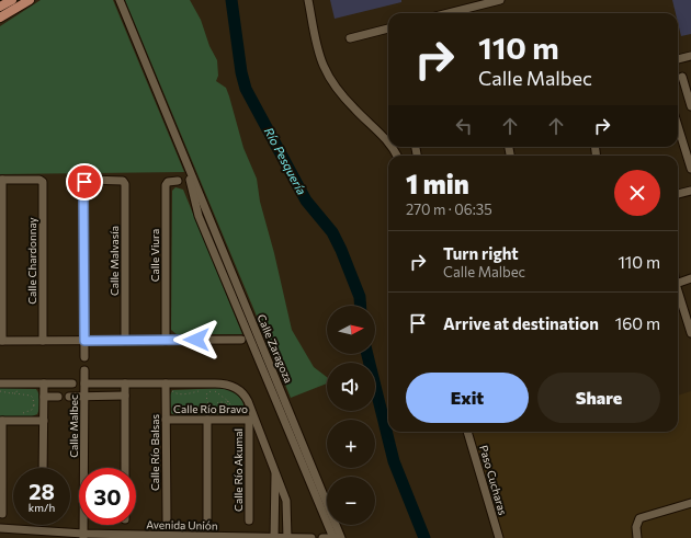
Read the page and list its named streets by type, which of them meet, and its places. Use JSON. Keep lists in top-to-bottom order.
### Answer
{
  "streets": {
    "street": [
      "Calle Viura",
      "Calle Chardonnay",
      "Calle Malvasía",
      "Calle Zaragoza",
      "Calle Río Bravo",
      "Calle Malbec",
      "Calle Río Balsas",
      "Calle Río Akumal",
      "Paso Cucharas",
      "Avenida Unión"
    ]
  },
  "crossings": [
    ["Calle Río Bravo", "Calle Río Balsas"],
    ["Calle Río Bravo", "Calle Río Akumal"],
    ["Calle Malbec", "Avenida Unión"]
  ],
  "water": ["Río Pesquería"],
  "north": "right",
  "page": {
    "turn": ["110 m", "Calle Malbec"],
    "heading": ["1 min", "270 m · 06:35"],
    "list": [
      {
        "name": "Turn right",
        "note": "Calle Malbec",
        "value": "110 m"
      },
      {
        "name": "Arrive at destination",
        "value": "160 m"
      }
    ],
    "map_buttons": ["+", "−"],
    "buttons": ["Exit", "Share"],
    "speed": "28 km/h",
    "limit": "30"
  }
}
